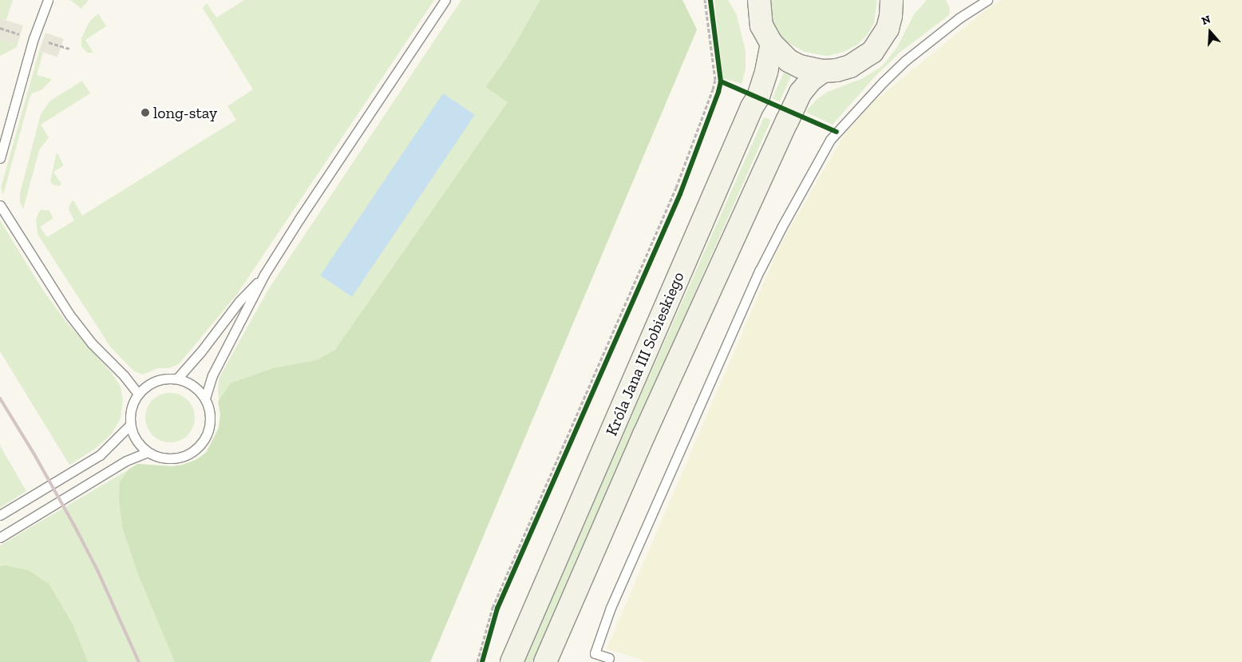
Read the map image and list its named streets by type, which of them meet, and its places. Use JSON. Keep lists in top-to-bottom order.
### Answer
{
  "streets": {
    "main road": ["Króla Jana III Sobieskiego"]
  },
  "places": ["long-stay"],
  "north": "top"
}
